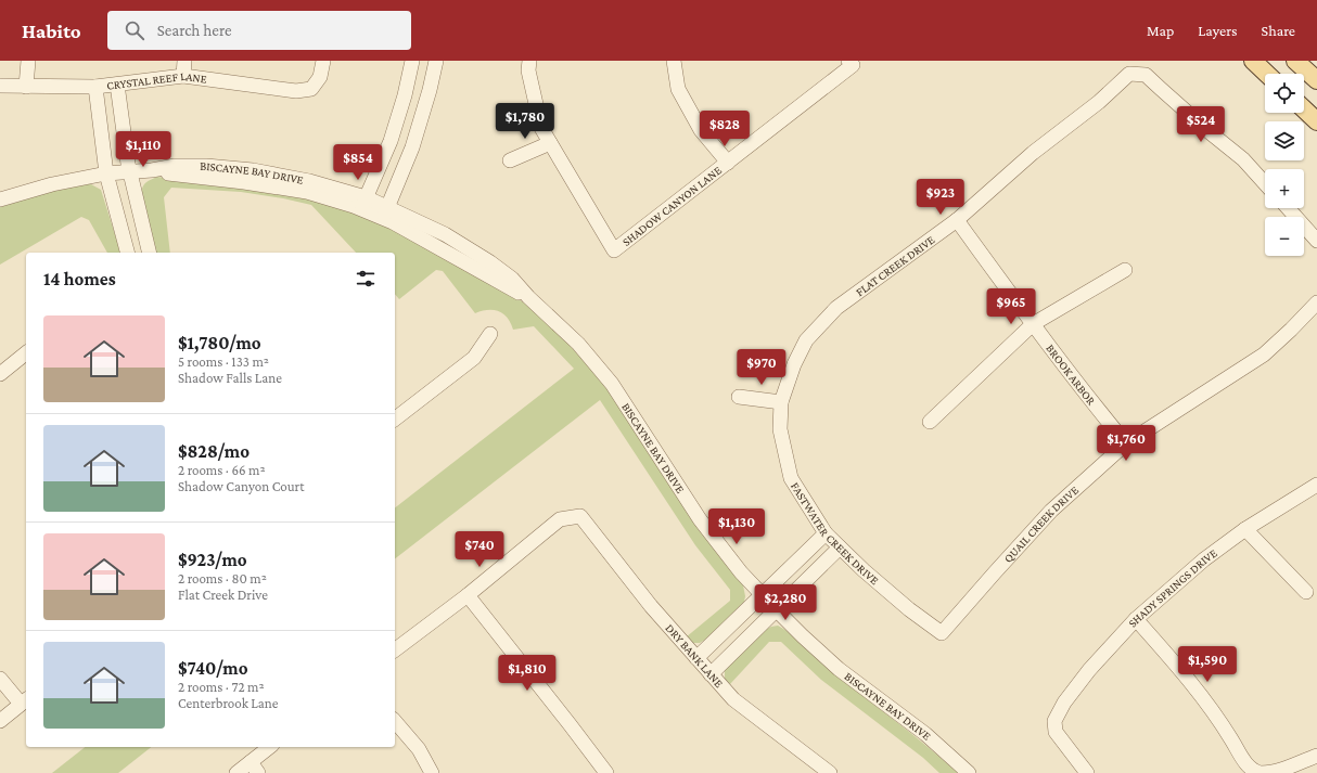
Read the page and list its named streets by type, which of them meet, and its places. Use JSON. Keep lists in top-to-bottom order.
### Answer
{
  "streets": {
    "street": [
      "CRYSTAL REEF LANE",
      "BISCAYNE BAY DRIVE",
      "SHADOW CANYON LANE",
      "FLAT CREEK DRIVE",
      "BROOK ARBOR",
      "QUAIL CREEK DRIVE",
      "FASTWATER CREEK DRIVE",
      "SHADY SPRINGS DRIVE",
      "DRY BANK LANE"
    ]
  },
  "crossings": [
    ["FLAT CREEK DRIVE", "BROOK ARBOR"],
    ["FLAT CREEK DRIVE", "FASTWATER CREEK DRIVE"],
    ["BROOK ARBOR", "QUAIL CREEK DRIVE"],
    ["QUAIL CREEK DRIVE", "FASTWATER CREEK DRIVE"]
  ],
  "page": {
    "header": "Habito",
    "search": "Search here",
    "nav": ["Map", "Layers", "Share"],
    "map_buttons": ["+", "−"],
    "price": [
      "$1,780",
      "$524",
      "$828",
      "$1,110",
      "$854",
      "$923",
      "$965",
      "$970",
      "$1,760",
      "$1,130",
      "$740",
      "$2,280",
      "$1,590",
      "$1,810"
    ],
    "heading": "14 homes",
    "list": [
      {
        "name": "$1,780/mo",
        "note": "5 rooms · 133 m² · Shadow Falls Lane"
      },
      {
        "name": "$828/mo",
        "note": "2 rooms · 66 m² · Shadow Canyon Court"
      },
      {
        "name": "$923/mo",
        "note": "2 rooms · 80 m² · Flat Creek Drive"
      },
      {
        "name": "$740/mo",
        "note": "2 rooms · 72 m² · Centerbrook Lane"
      }
    ]
  }
}
